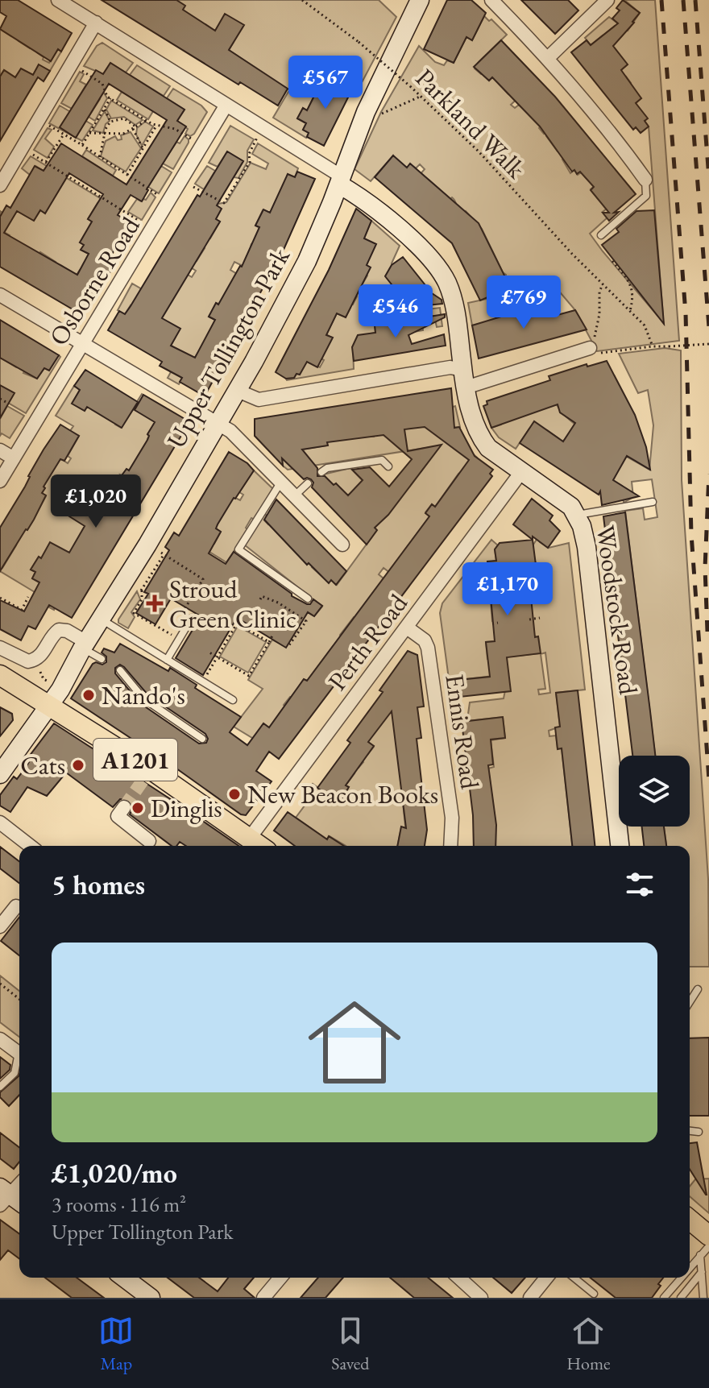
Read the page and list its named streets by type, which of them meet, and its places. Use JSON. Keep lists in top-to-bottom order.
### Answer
{
  "streets": {
    "main road": ["Upper Tollington Park", "Woodstock Road", "A1201"],
    "street": ["Osborne Road", "Perth Road", "Ennis Road"],
    "path": ["Parkland Walk"]
  },
  "crossings": [
    ["Upper Tollington Park", "Woodstock Road"],
    ["Upper Tollington Park", "A1201"],
    ["Woodstock Road", "Perth Road"],
    ["Perth Road", "Ennis Road"],
    ["Perth Road", "A1201"]
  ],
  "places": {
    "health": ["Stroud Green Clinic"],
    "other": [
      "Nando's",
      "Cats",
      "New Beacon Books",
      "Dinglis"
    ]
  },
  "page": {
    "price": [
      "£567",
      "£769",
      "£546",
      "£1,020",
      "£1,170"
    ],
    "heading": "5 homes",
    "list": [
      {
        "name": "£1,020/mo",
        "note": "3 rooms · 116 m² · Upper Tollington Park"
      }
    ],
    "tabs": ["Map", "Saved", "Home"]
  }
}
